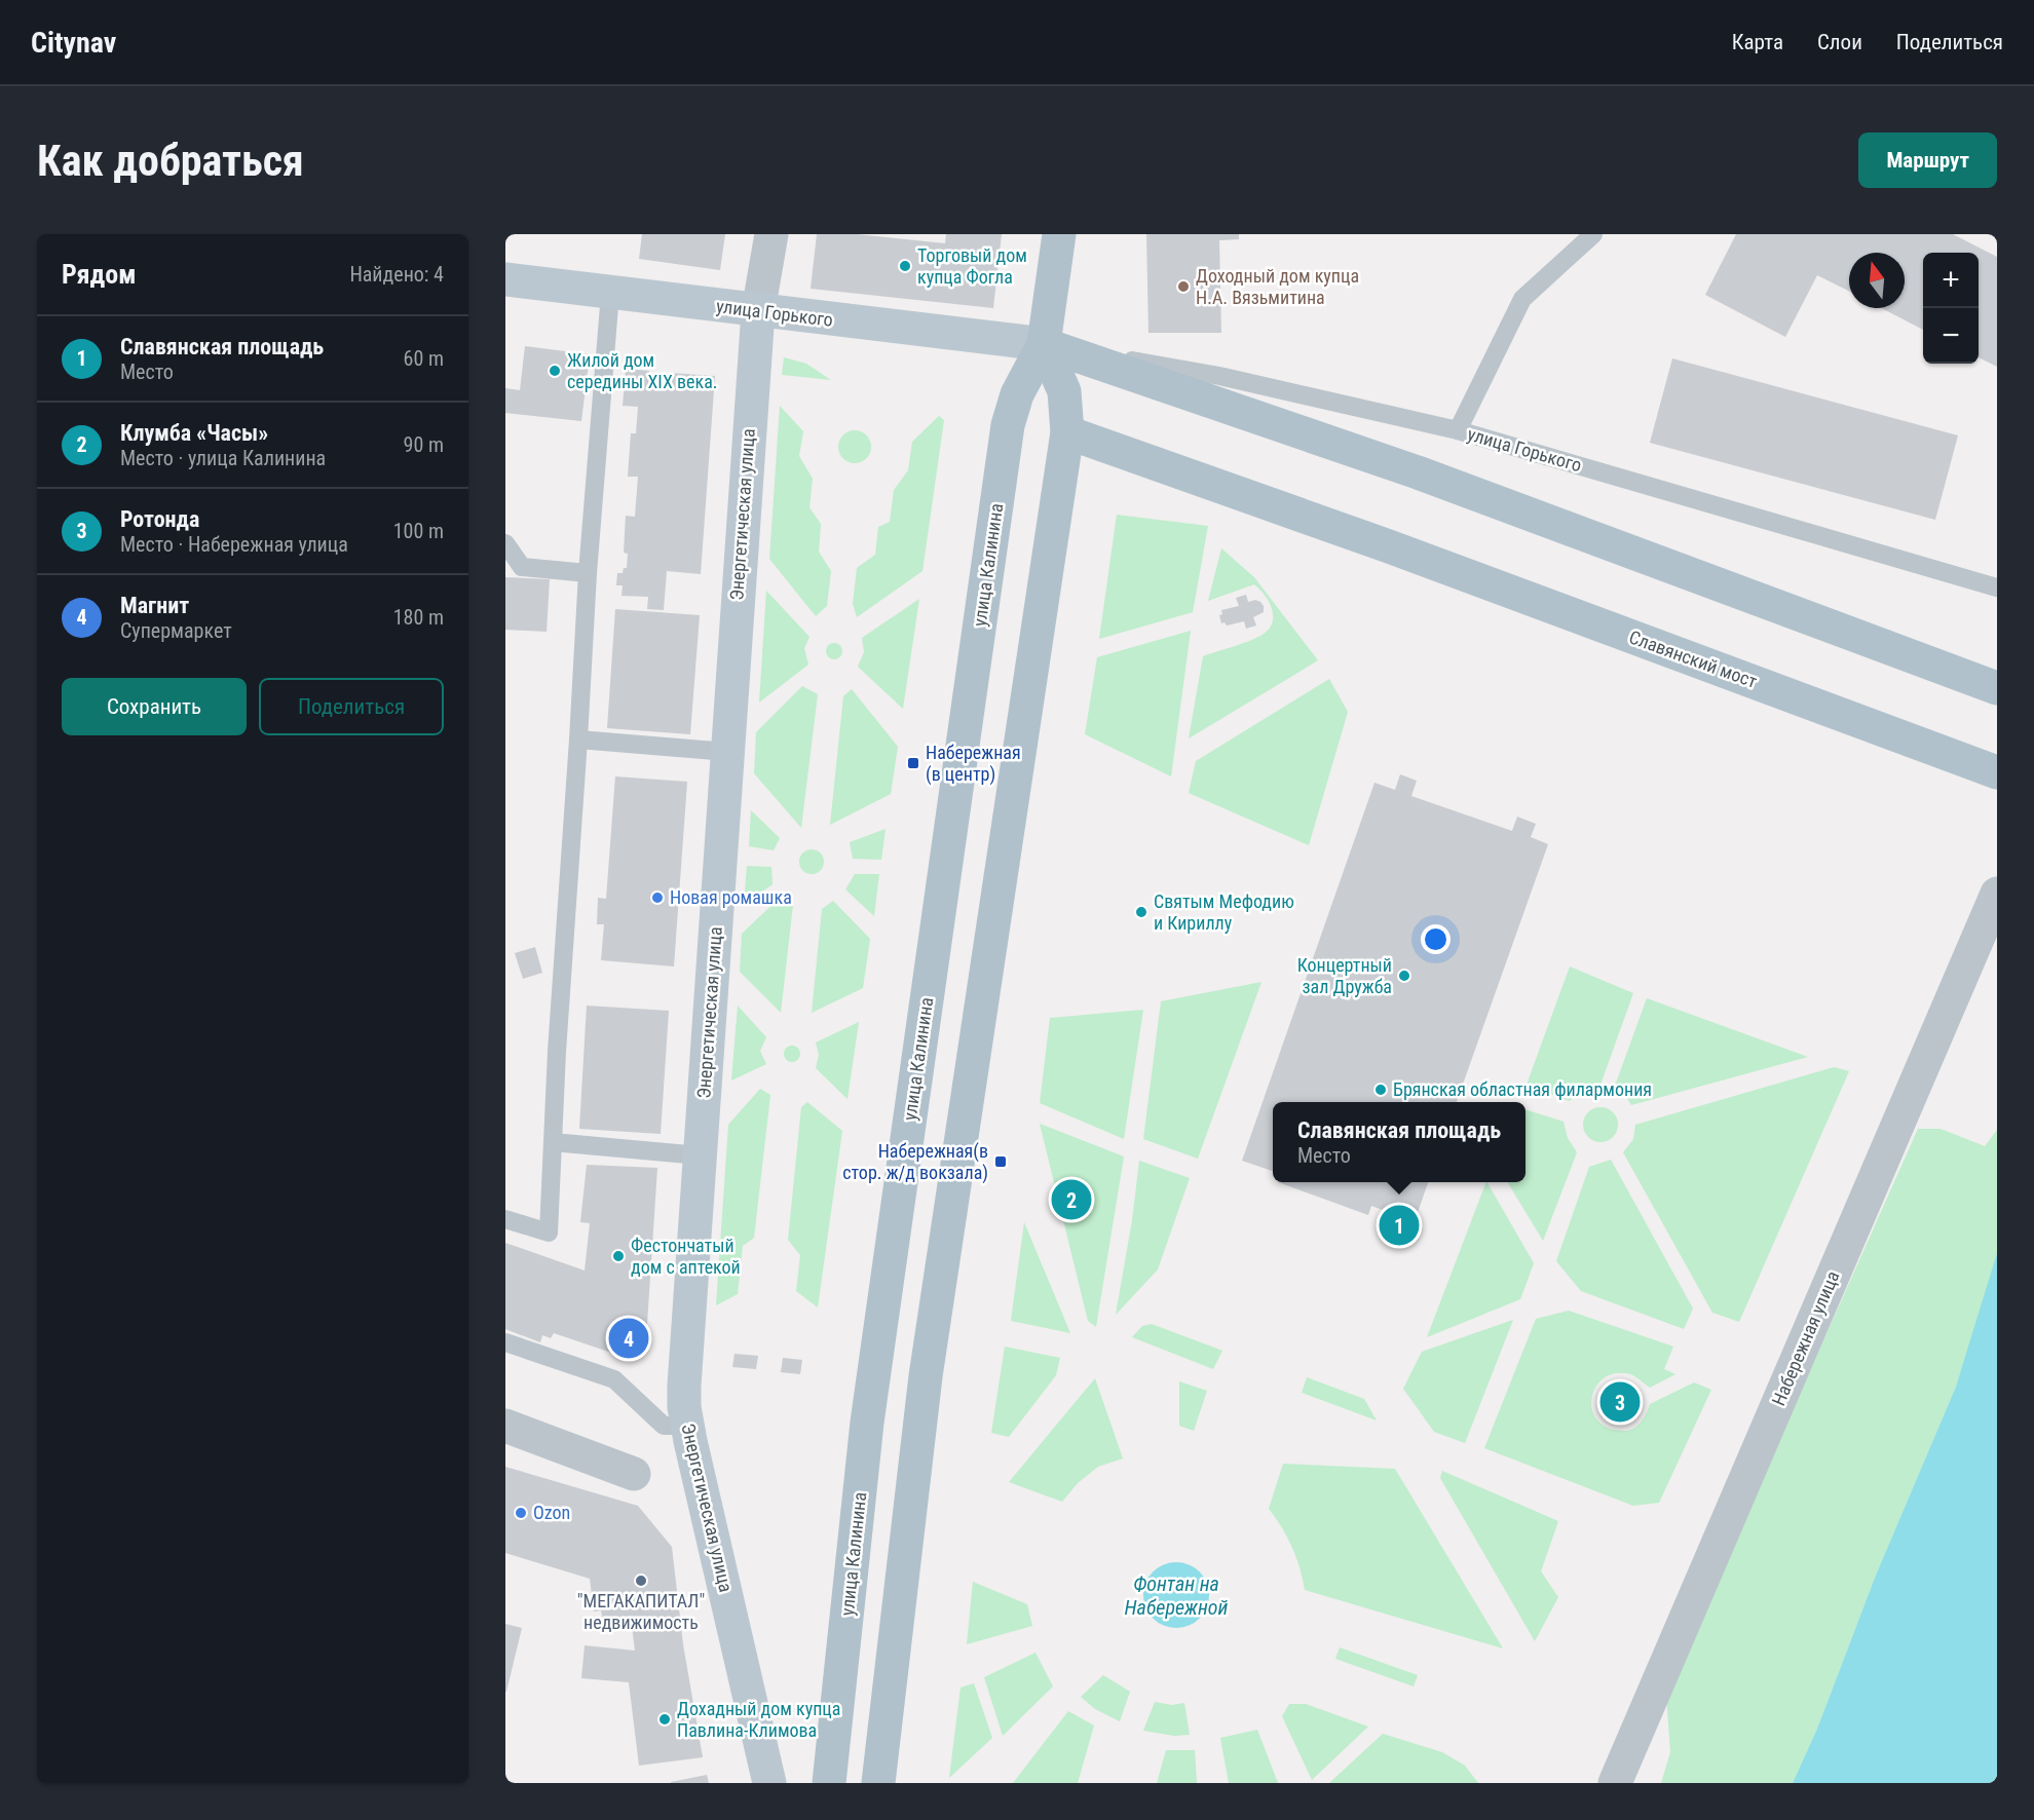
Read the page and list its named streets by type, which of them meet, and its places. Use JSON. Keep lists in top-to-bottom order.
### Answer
{
  "streets": {
    "main road": ["улица Горького", "улица Калинина", "Славянский мост"],
    "street": ["Энергетическая улица", "Набережная улица"]
  },
  "crossings": [
    ["улица Горького", "Энергетическая улица"],
    ["улица Горького", "улица Калинина"]
  ],
  "water": ["Фонтан на Набережной"],
  "places": {
    "other": [
      "Торговый дом купца Фогла",
      "Доходный дом купца Н.А. Вязьмитина",
      "Жилой дом середины XIX века.",
      "Новая ромашка",
      "Святым Мефодию и Кириллу",
      "Концертный зал Дружба",
      "Брянская областная филармония",
      "Фестончатый дом с аптекой",
      "Ozon",
      "\"МЕГАКАПИТАЛ\" недвижимость",
      "Дохадный дом купца Павлина-Климова"
    ],
    "transit": ["Набережная (в центр)", "Набережная(в стор. ж/д вокзала)"]
  },
  "north": "top",
  "page": {
    "header": "Citynav",
    "nav": ["Карта", "Слои", "Поделиться"],
    "buttons": [
      "Маршрут",
      ["Сохранить", "Поделиться"]
    ],
    "title": "Как добраться",
    "heading": ["Рядом", "Найдено: 4"],
    "map_buttons": ["+", "−"],
    "list": [
      {
        "mark": "1",
        "name": "Славянская площадь",
        "note": "Место",
        "value": "60 m"
      },
      {
        "mark": "2",
        "name": "Клумба «Часы»",
        "note": "Место · улица Калинина",
        "value": "90 m"
      },
      {
        "mark": "3",
        "name": "Ротонда",
        "note": "Место · Набережная улица",
        "value": "100 m"
      },
      {
        "mark": "4",
        "name": "Магнит",
        "note": "Супермаркет",
        "value": "180 m"
      }
    ],
    "popup": ["Славянская площадь", "Место"],
    "pins": [
      "2",
      "1",
      "4",
      "3"
    ]
  }
}
